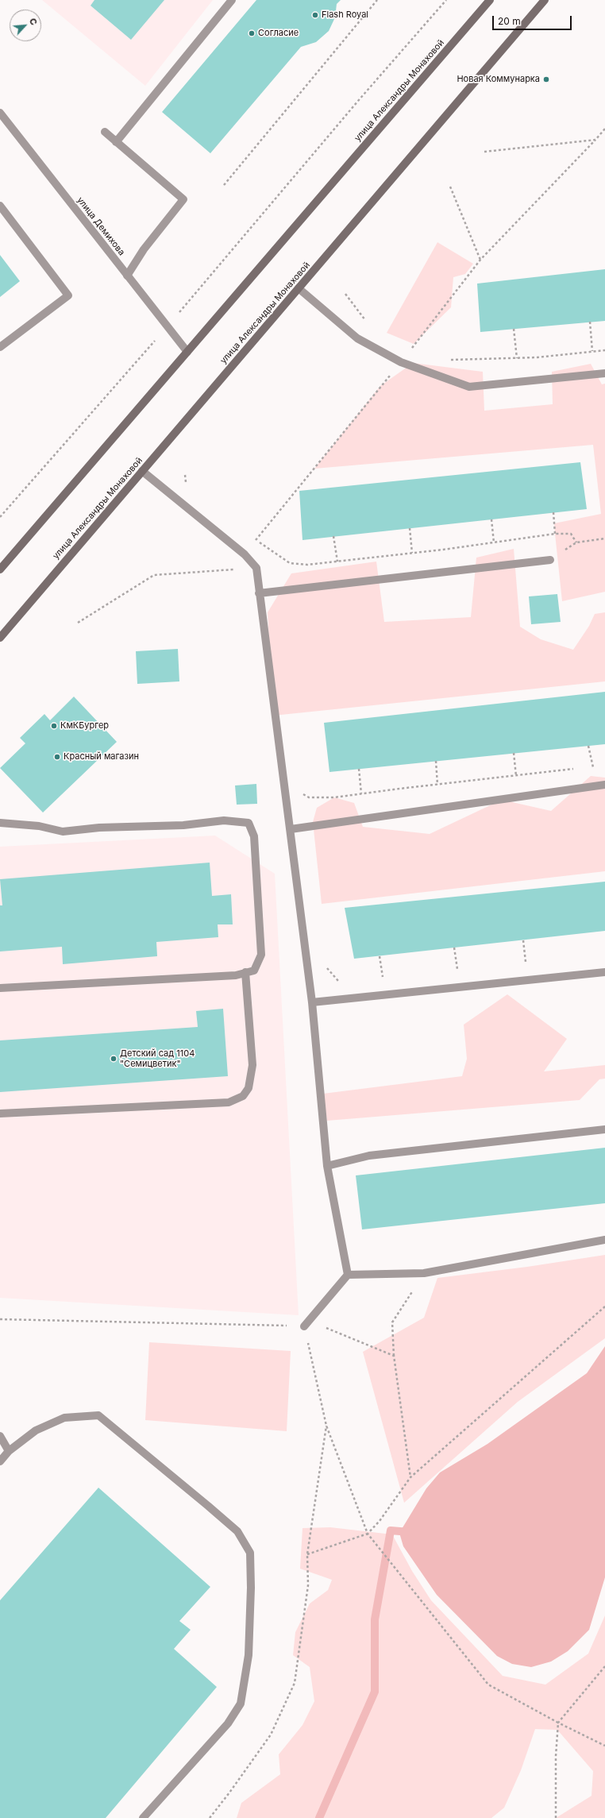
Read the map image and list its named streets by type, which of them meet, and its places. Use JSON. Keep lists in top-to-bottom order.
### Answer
{
  "streets": {
    "main road": ["улица Александры Монаховой"],
    "street": ["улица Демихова"]
  },
  "crossings": [
    ["улица Александры Монаховой", "улица Демихова"]
  ],
  "places": [
    "Flash Royal",
    "Согласие",
    "Новая Коммунарка",
    "КмКБургер",
    "Красный магазин",
    "Детский сад 1104 \"Семицветик\""
  ],
  "scale_bar": "20 m",
  "north": "top right"
}
